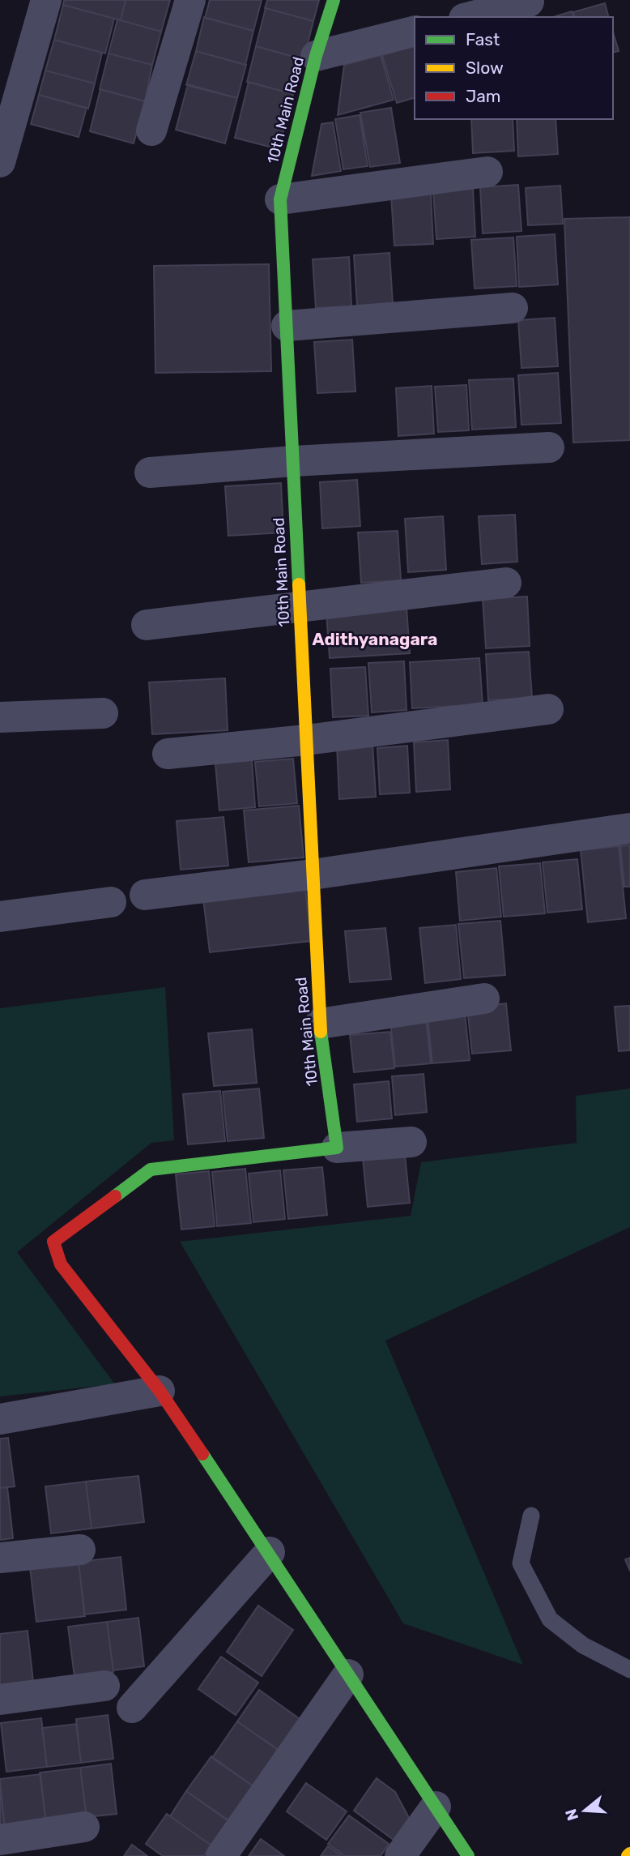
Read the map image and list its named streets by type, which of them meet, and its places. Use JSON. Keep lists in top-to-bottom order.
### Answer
{
  "streets": {
    "street": ["10th Main Road"]
  },
  "districts": ["Adithyanagara"],
  "legend": ["Fast", "Slow", "Jam"],
  "north": "left"
}
